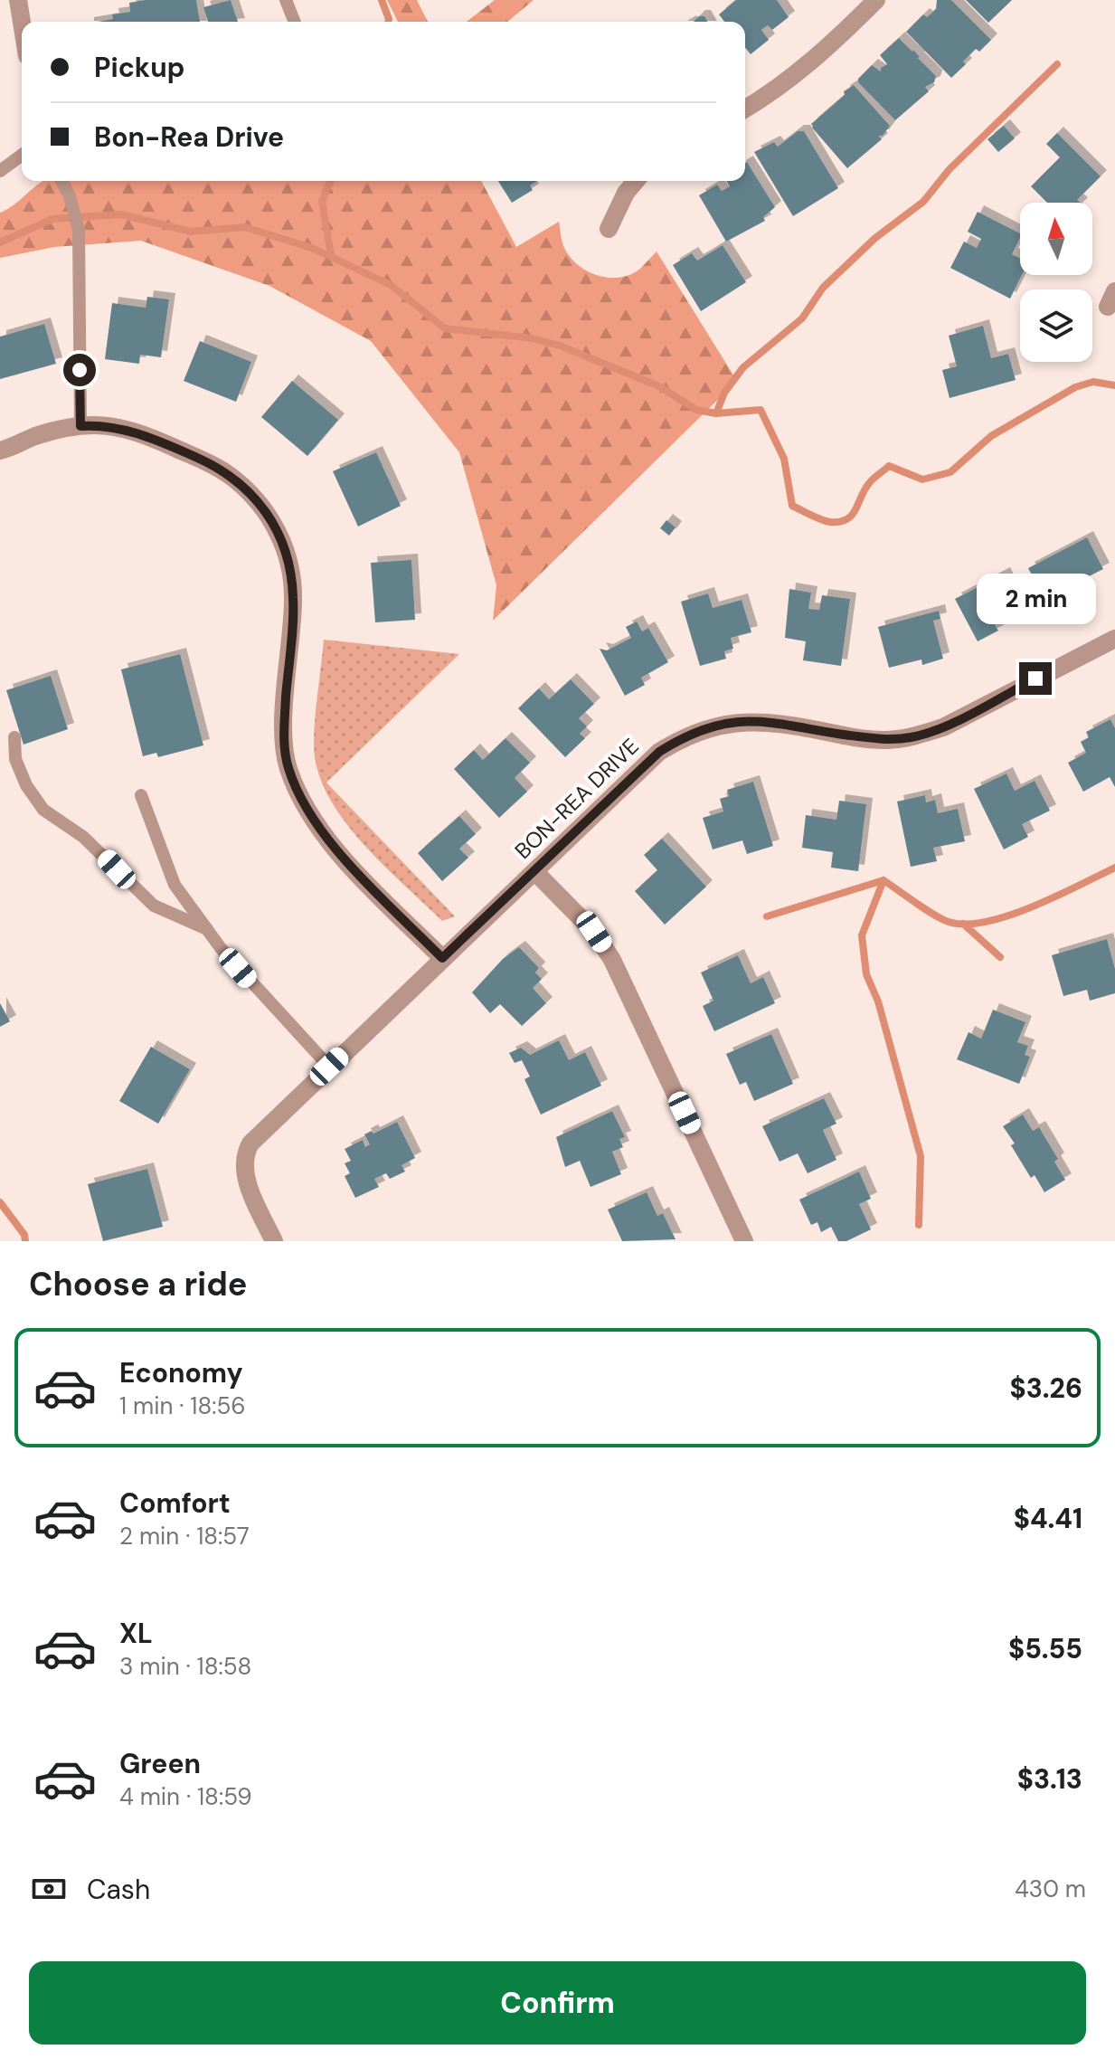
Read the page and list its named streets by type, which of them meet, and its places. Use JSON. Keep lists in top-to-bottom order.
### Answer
{
  "streets": {
    "street": ["BON-REA DRIVE"]
  },
  "north": "top",
  "page": {
    "banner": ["Pickup", "Bon-Rea Drive"],
    "bubble": "2 min",
    "heading": "Choose a ride",
    "list": [
      {
        "name": "Economy",
        "note": "1 min · 18:56",
        "value": "$3.26"
      },
      {
        "name": "Comfort",
        "note": "2 min · 18:57",
        "value": "$4.41"
      },
      {
        "name": "XL",
        "note": "3 min · 18:58",
        "value": "$5.55"
      },
      {
        "name": "Green",
        "note": "4 min · 18:59",
        "value": "$3.13"
      }
    ],
    "pay": ["Cash", "430 m"],
    "buttons": "Confirm"
  }
}
